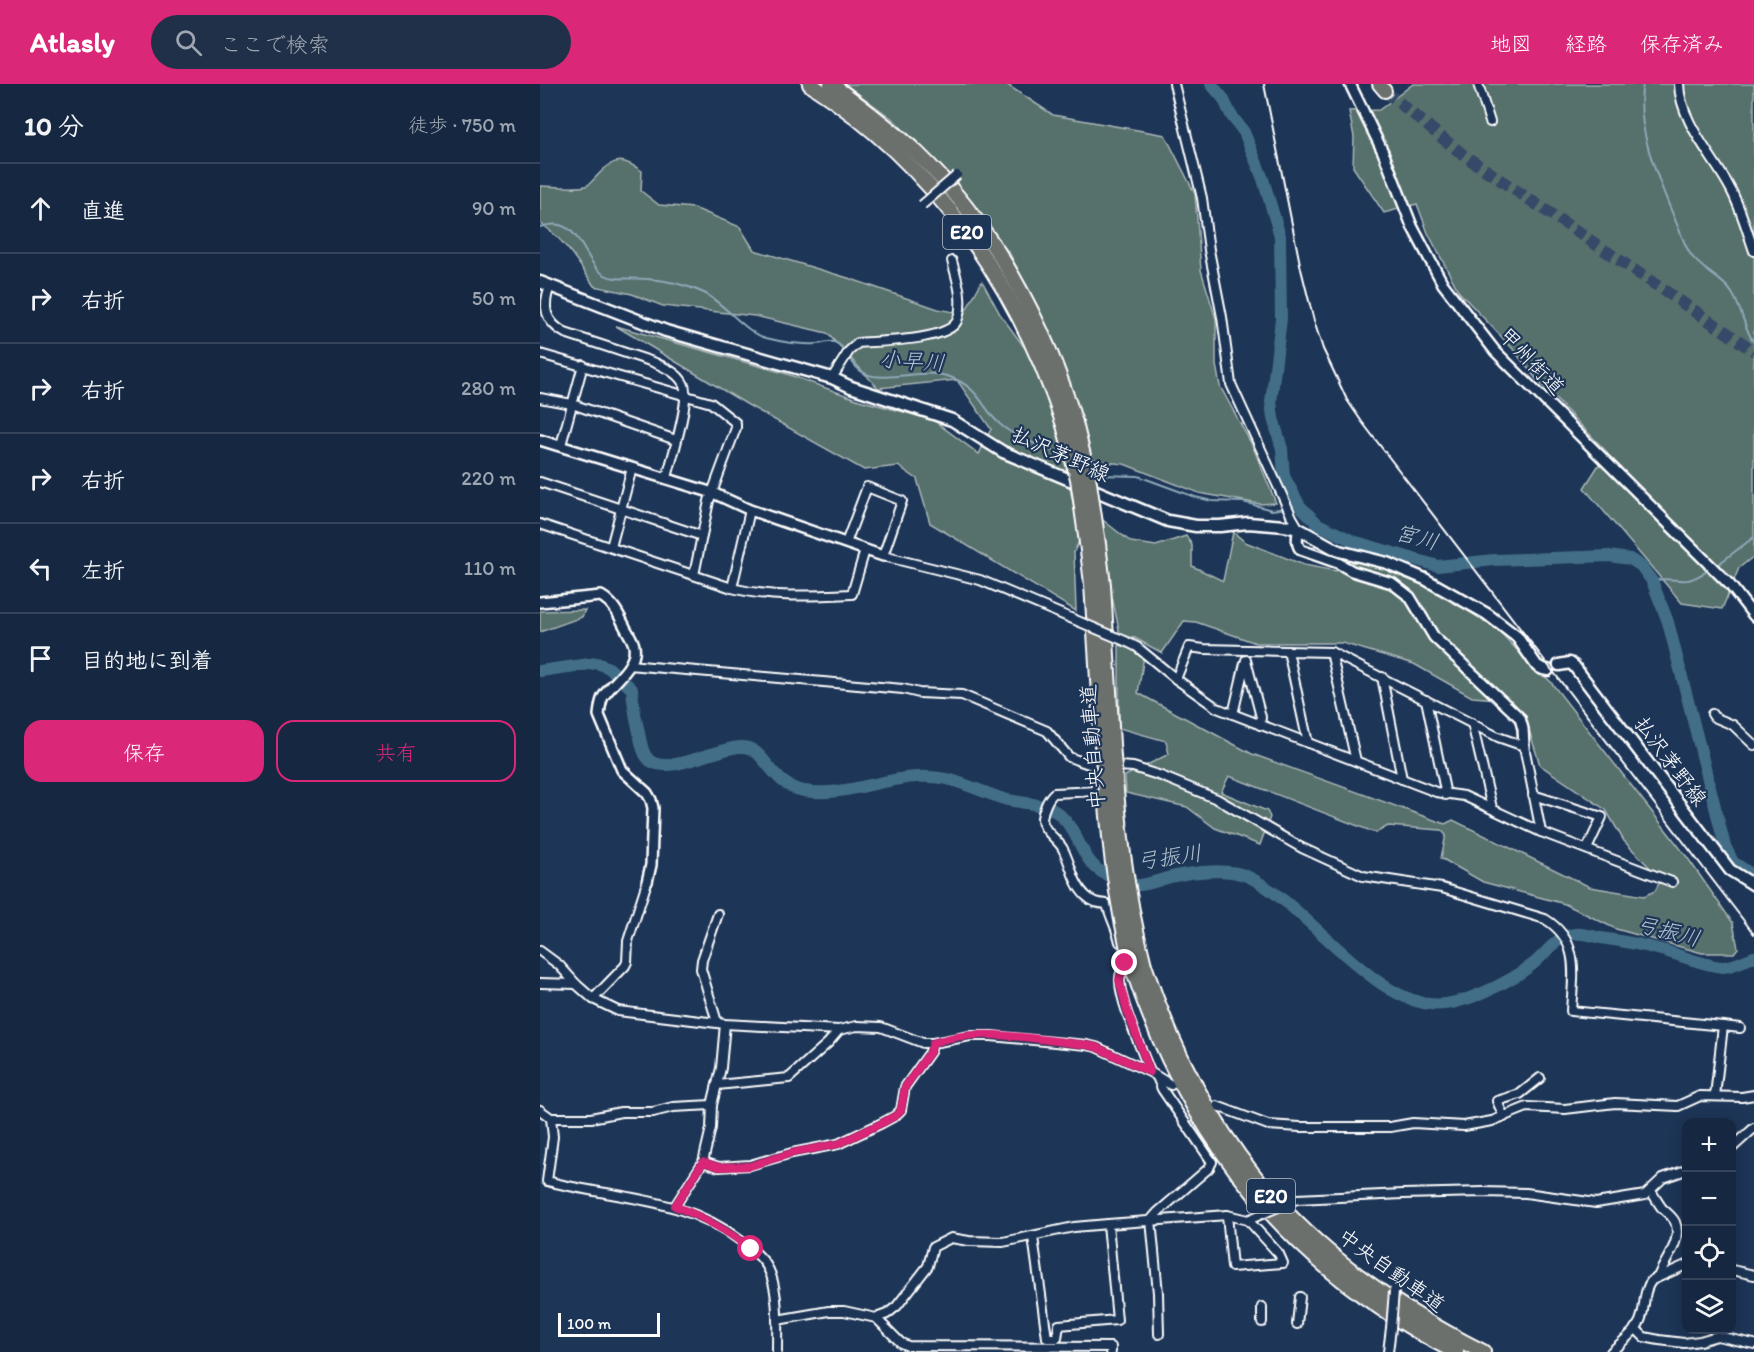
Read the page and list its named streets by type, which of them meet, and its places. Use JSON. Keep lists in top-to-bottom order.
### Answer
{
  "streets": {
    "highway": ["E20", "中央自動車道"],
    "main road": ["払沢茅野線"],
    "street": ["甲州街道"]
  },
  "water": ["小早川", "宮川", "弓振川"],
  "scale_bar": "100 m",
  "page": {
    "header": "Atlasly",
    "search": "ここで検索",
    "nav": ["地図", "経路", "保存済み"],
    "heading": ["10 分", "徒歩 · 750 m"],
    "list": [
      ["直進", "90 m"],
      ["右折", "50 m"],
      ["右折", "280 m"],
      ["右折", "220 m"],
      ["左折", "110 m"],
      "目的地に到着"
    ],
    "buttons": ["保存", "共有"],
    "map_buttons": ["+", "−"],
    "scale": "100 m"
  }
}
